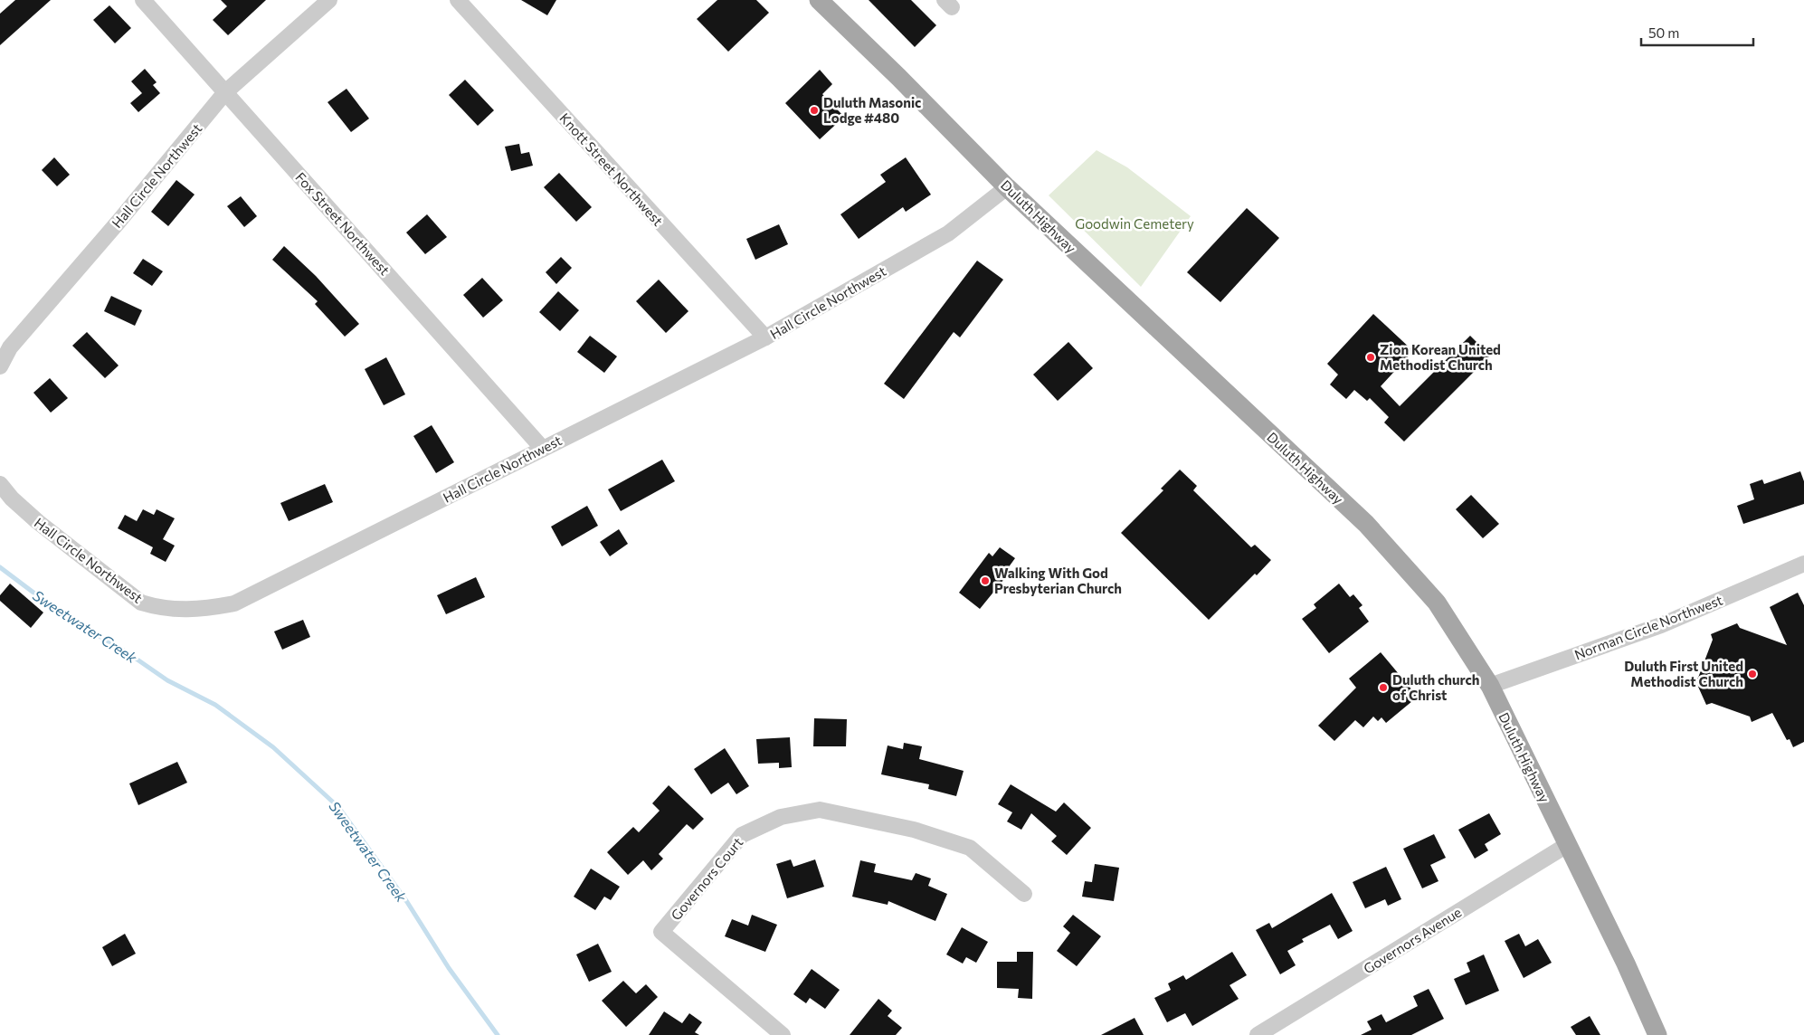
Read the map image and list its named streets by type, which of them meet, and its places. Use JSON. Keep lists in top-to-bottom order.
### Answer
{
  "streets": {
    "main road": ["Duluth Highway"],
    "street": [
      "Knott Street Northwest",
      "Hall Circle Northwest",
      "Fox Street Northwest",
      "Norman Circle Northwest",
      "Governors Court",
      "Governors Avenue"
    ]
  },
  "crossings": [
    ["Knott Street Northwest", "Hall Circle Northwest"],
    ["Hall Circle Northwest", "Duluth Highway"],
    ["Hall Circle Northwest", "Fox Street Northwest"],
    ["Duluth Highway", "Norman Circle Northwest"],
    ["Duluth Highway", "Governors Avenue"]
  ],
  "water": ["Sweetwater Creek"],
  "parks": ["Goodwin Cemetery"],
  "places": [
    "Duluth Masonic Lodge #480",
    "Zion Korean United Methodist Church",
    "Walking With God Presbyterian Church",
    "Duluth First United Methodist Church",
    "Duluth church of Christ"
  ],
  "scale_bar": "50 m"
}
